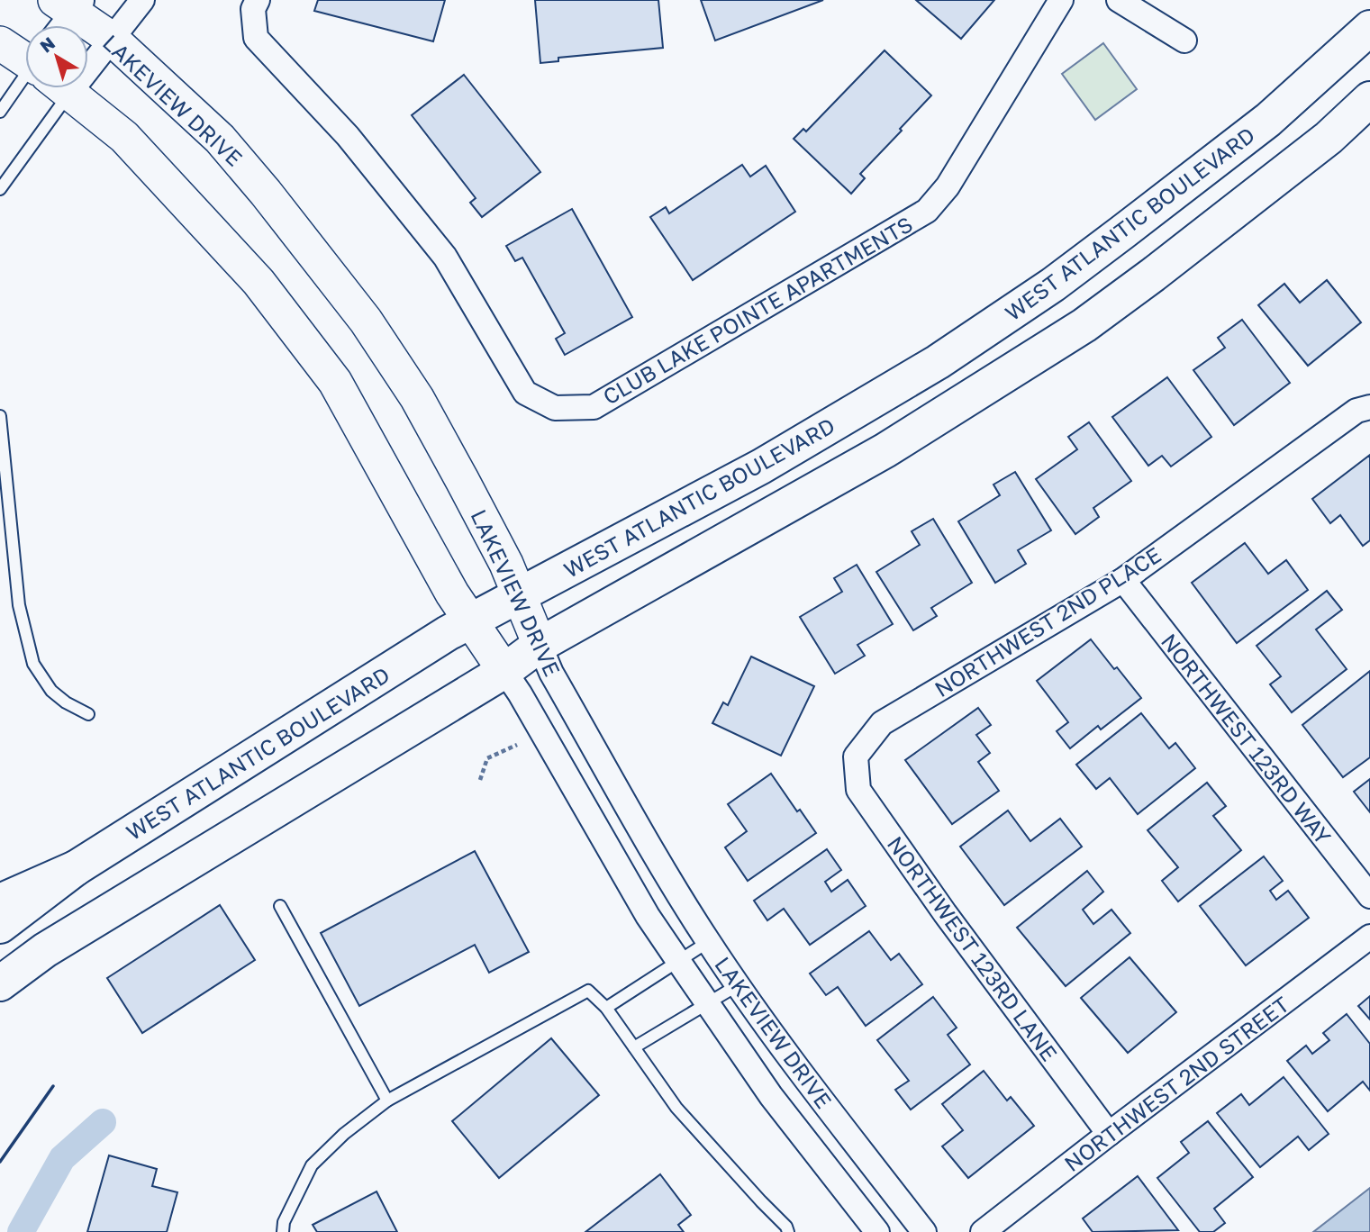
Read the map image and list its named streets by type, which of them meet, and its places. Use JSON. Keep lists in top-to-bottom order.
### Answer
{
  "streets": {
    "main road": ["WEST ATLANTIC BOULEVARD"],
    "street": [
      "LAKEVIEW DRIVE",
      "CLUB LAKE POINTE APARTMENTS",
      "NORTHWEST 2ND PLACE",
      "NORTHWEST 123RD WAY",
      "NORTHWEST 123RD LANE",
      "NORTHWEST 2ND STREET"
    ]
  },
  "crossings": [
    ["LAKEVIEW DRIVE", "WEST ATLANTIC BOULEVARD"],
    ["NORTHWEST 2ND PLACE", "NORTHWEST 123RD WAY"],
    ["NORTHWEST 2ND PLACE", "NORTHWEST 123RD LANE"],
    ["NORTHWEST 123RD LANE", "NORTHWEST 2ND STREET"]
  ],
  "north": "top left"
}
